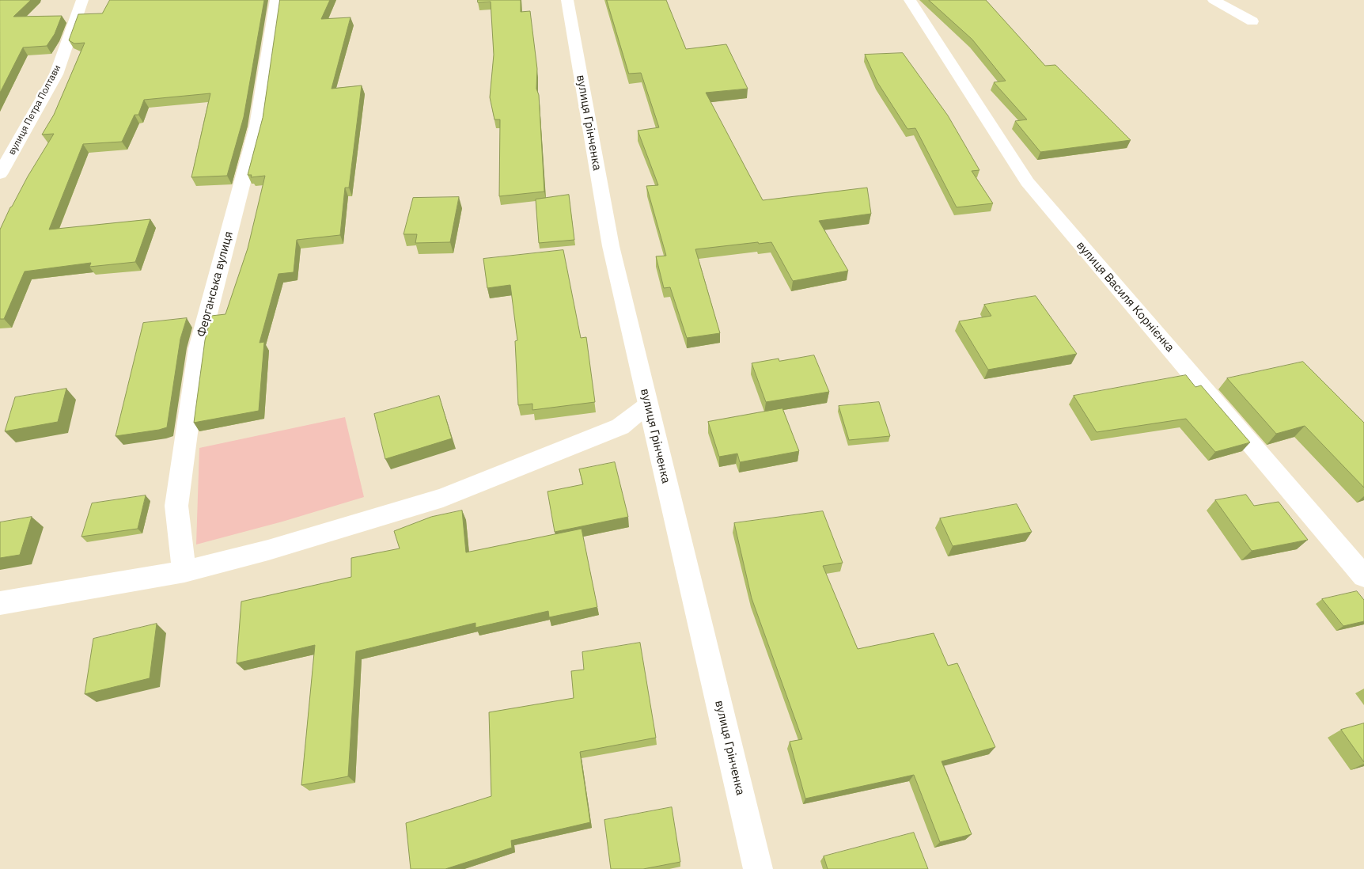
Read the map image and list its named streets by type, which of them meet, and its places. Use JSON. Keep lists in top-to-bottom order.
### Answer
{
  "streets": {
    "street": [
      "вулиця Петра Полтави",
      "вулиця Грінченка",
      "Ферганська вулиця",
      "вулиця Василя Корнієнка"
    ]
  }
}
